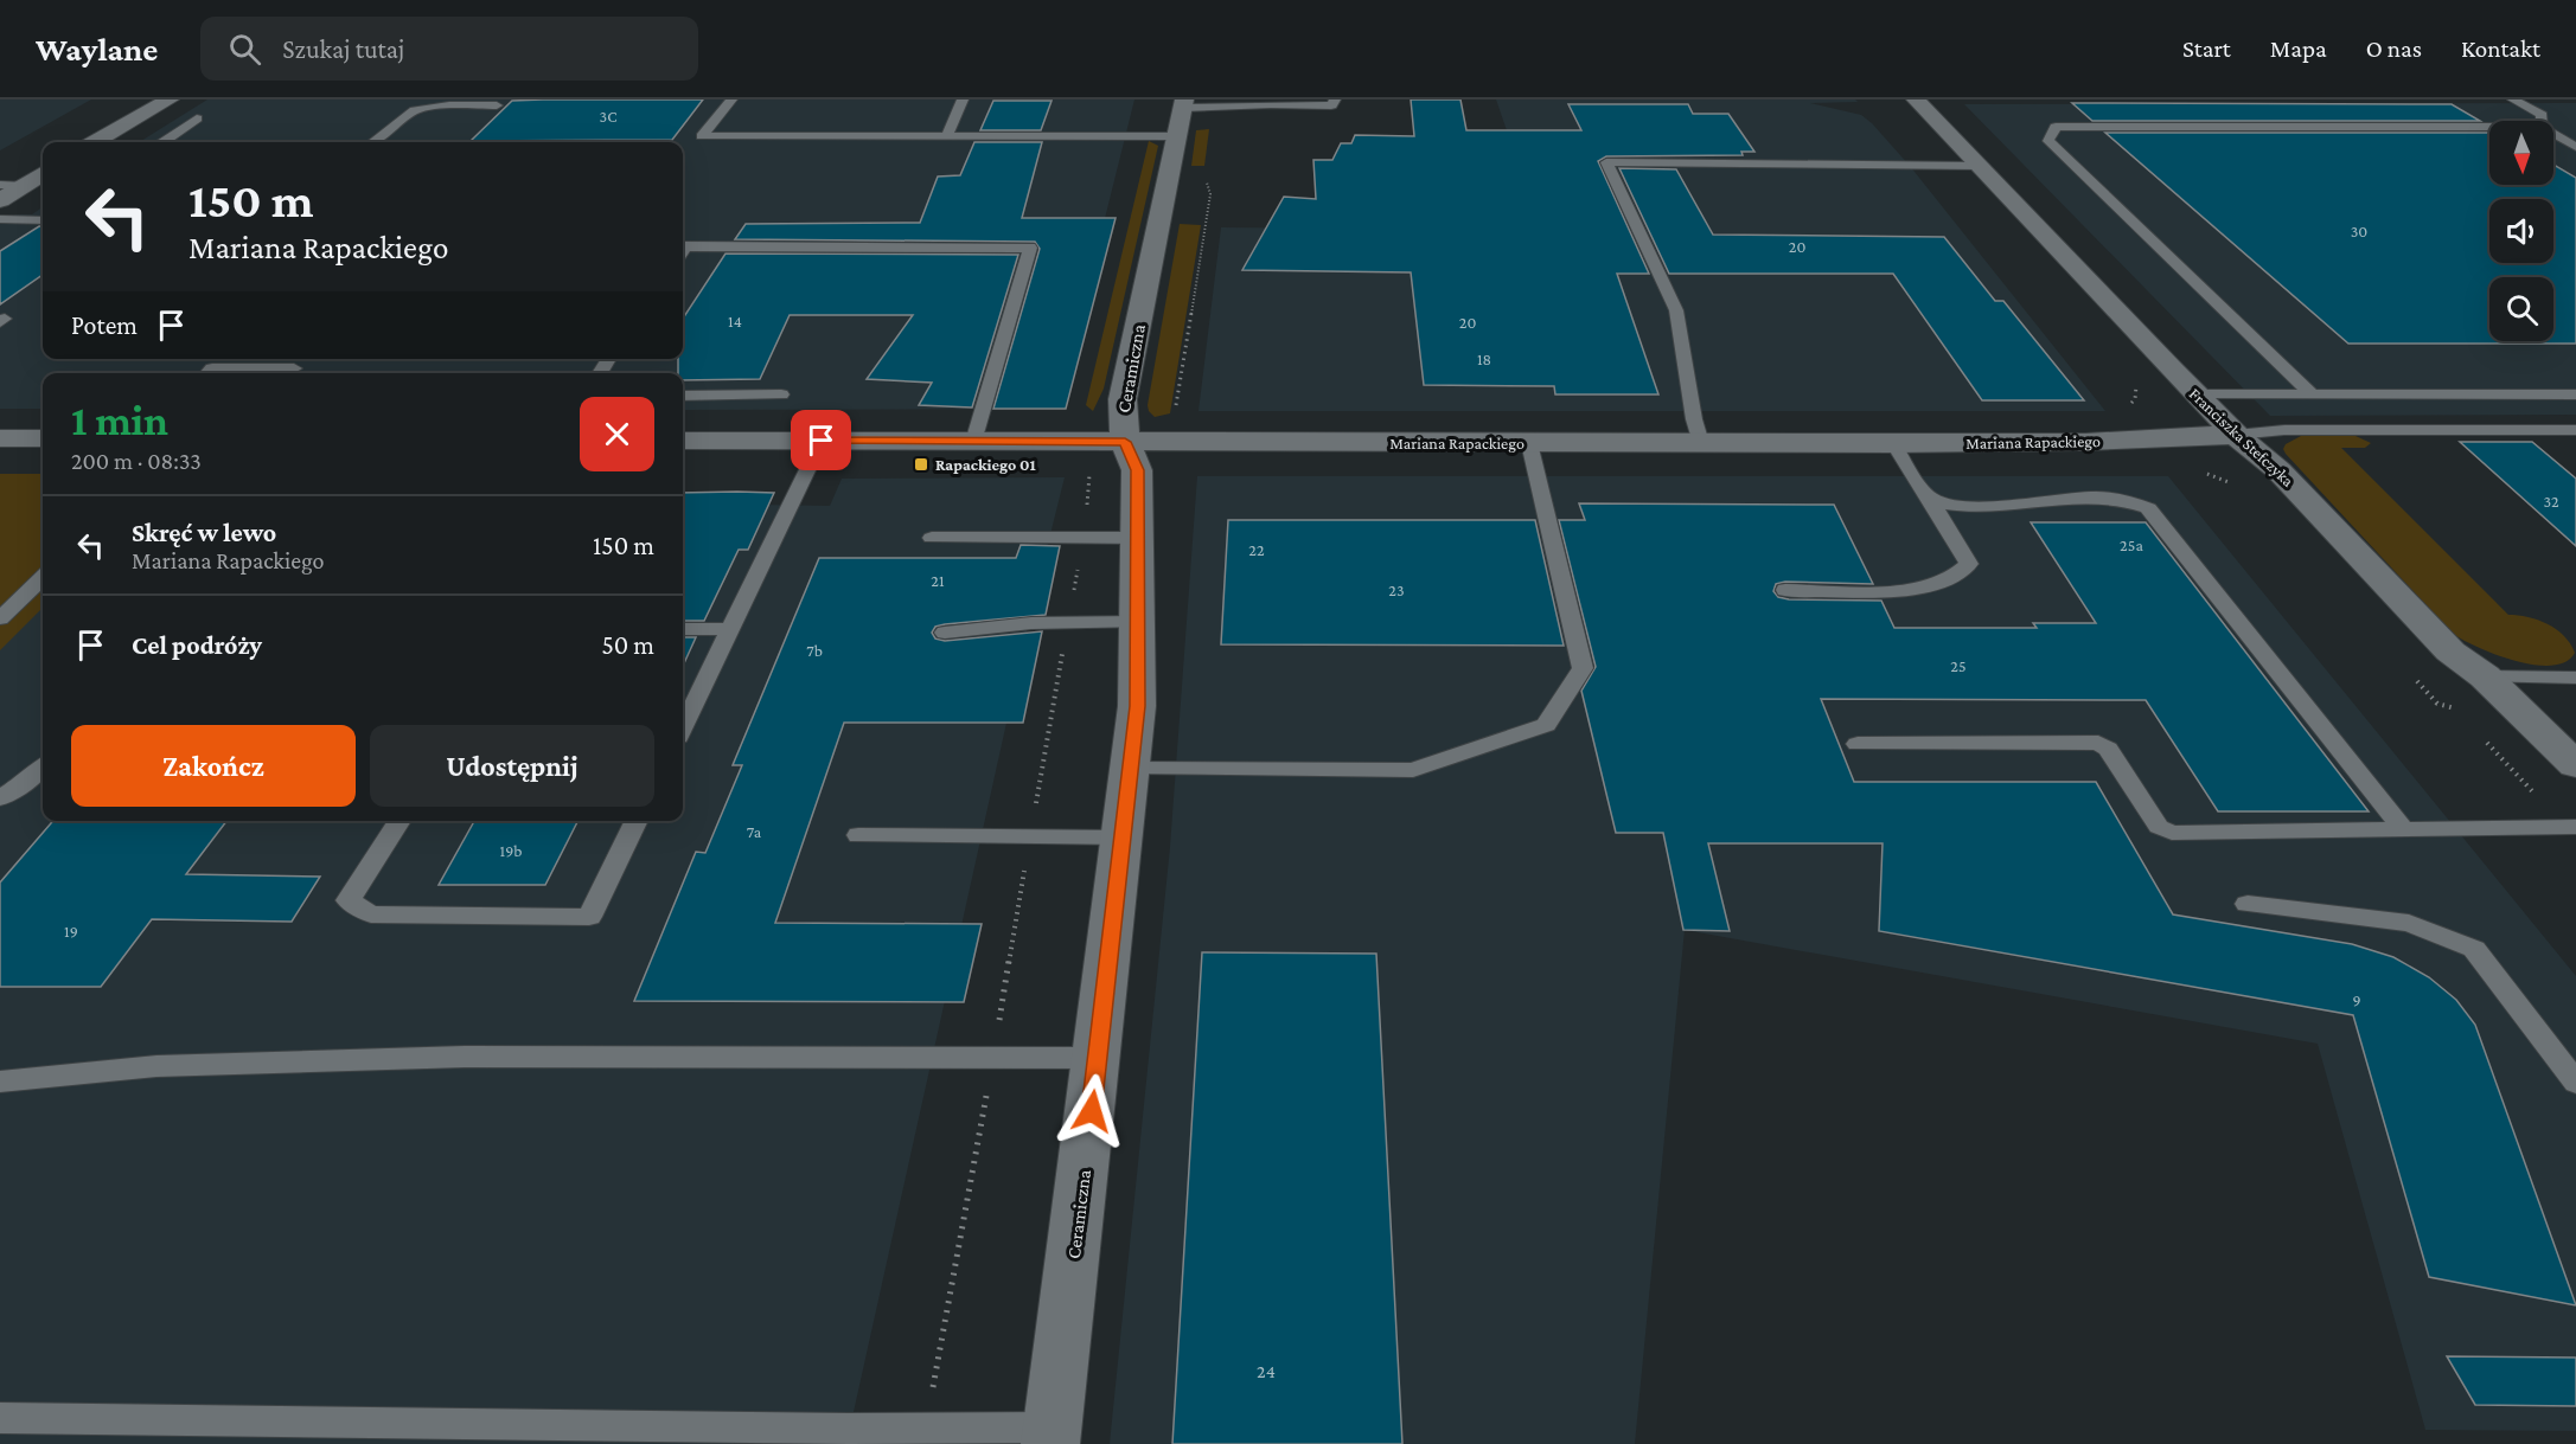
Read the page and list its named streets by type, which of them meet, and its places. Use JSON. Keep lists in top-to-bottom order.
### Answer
{
  "streets": {
    "street": ["Ceramiczna", "Franciszka Stefczyka", "Mariana Rapackiego"]
  },
  "crossings": [
    ["Ceramiczna", "Mariana Rapackiego"],
    ["Franciszka Stefczyka", "Mariana Rapackiego"]
  ],
  "places": {
    "transit": ["Rapackiego 01"]
  },
  "house_numbers": [
    "3C",
    "30",
    "20",
    "14",
    "20",
    "18",
    "32",
    "25a",
    "22",
    "21",
    "23",
    "7b",
    "25",
    "7a",
    "19b",
    "19",
    "9",
    "24"
  ],
  "north": "bottom",
  "page": {
    "header": "Waylane",
    "search": "Szukaj tutaj",
    "nav": [
      "Start",
      "Mapa",
      "O nas",
      "Kontakt"
    ],
    "turn": ["150 m", "Mariana Rapackiego"],
    "then": "Potem",
    "heading": ["1 min", "200 m · 08:33"],
    "list": [
      {
        "name": "Skręć w lewo",
        "note": "Mariana Rapackiego",
        "value": "150 m"
      },
      {
        "name": "Cel podróży",
        "value": "50 m"
      }
    ],
    "buttons": ["Zakończ", "Udostępnij"]
  }
}
